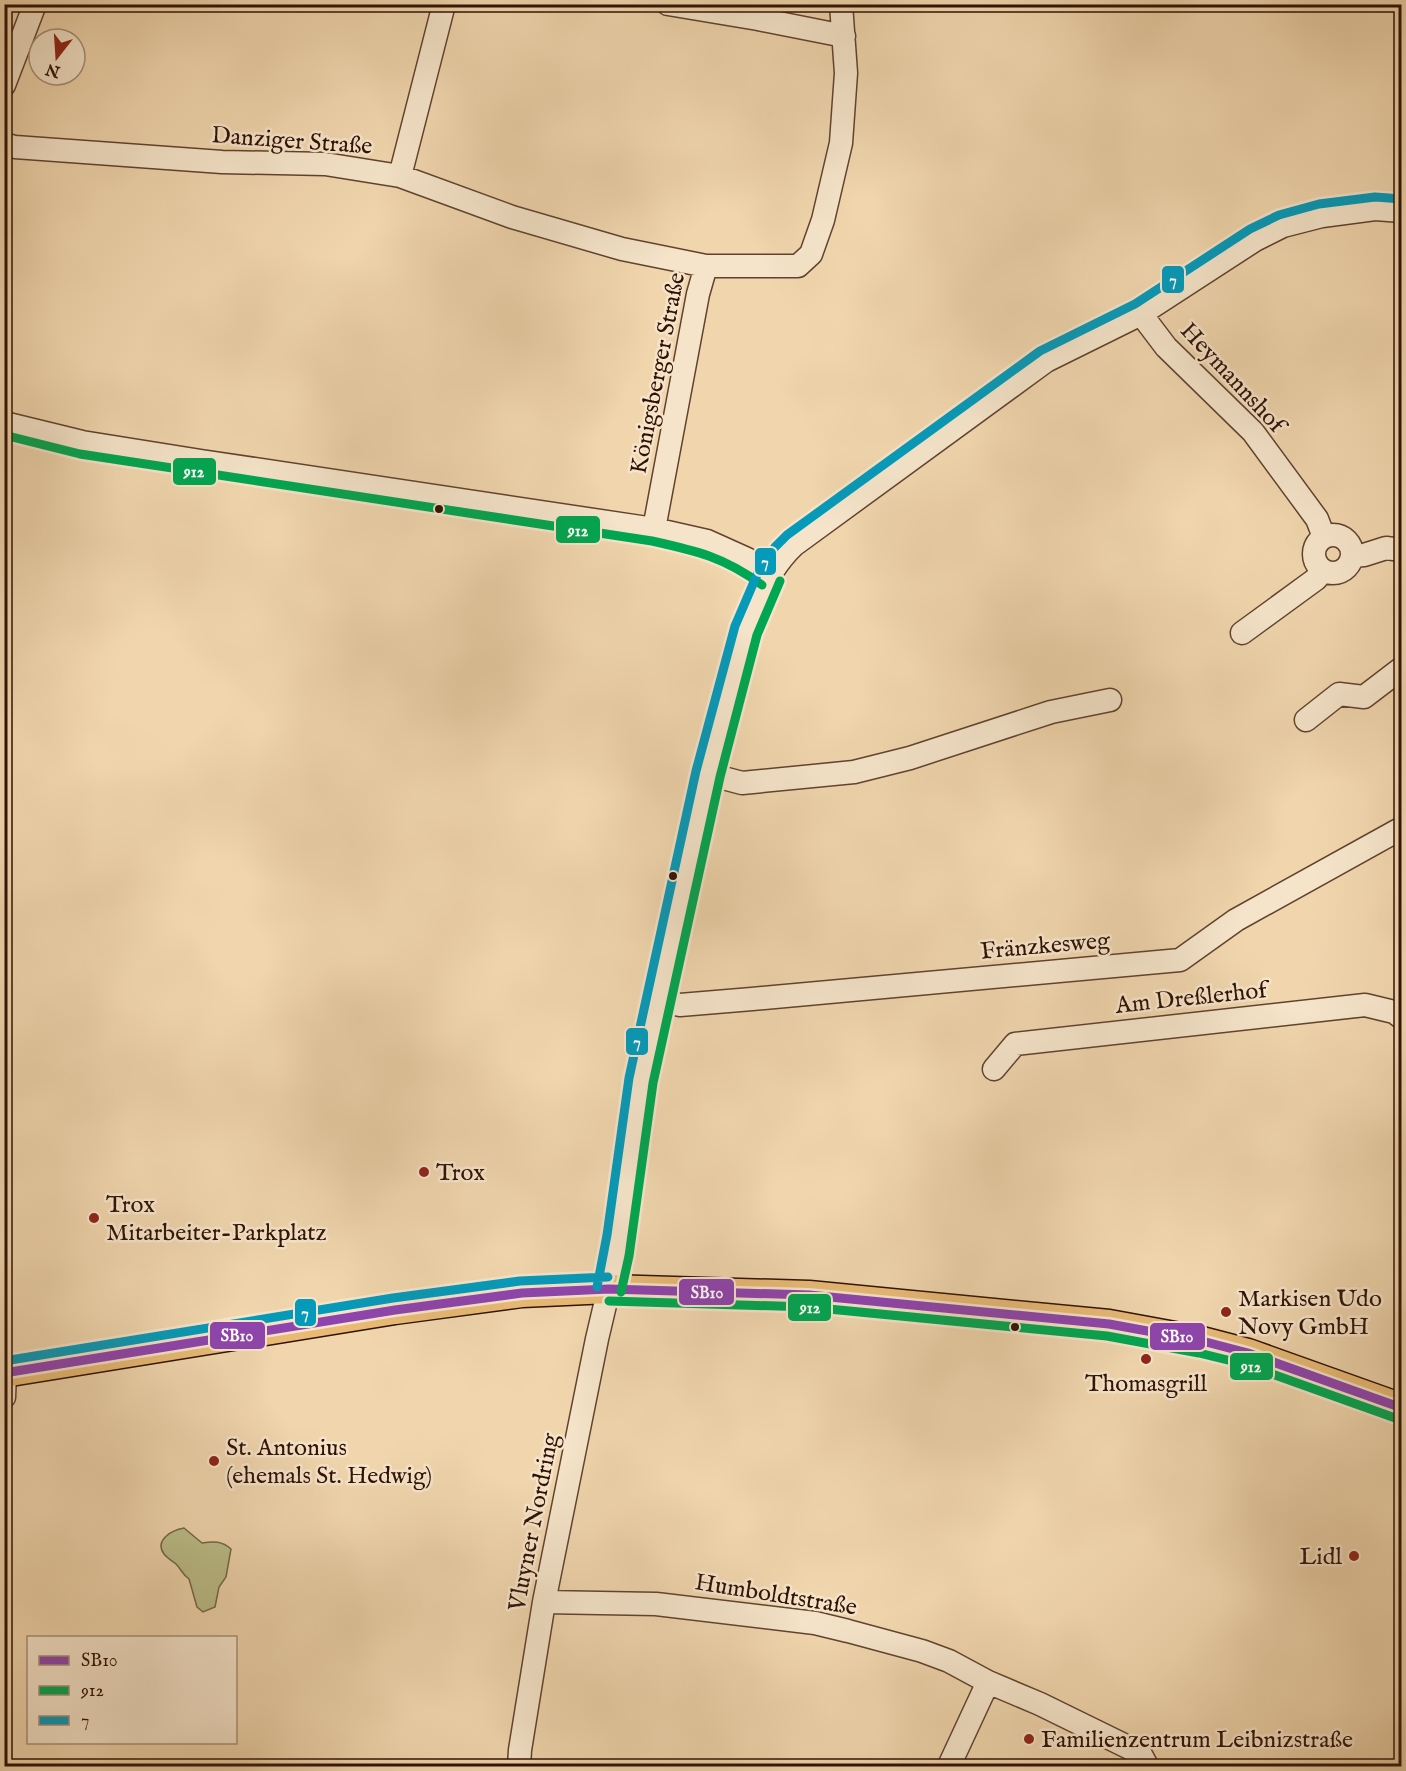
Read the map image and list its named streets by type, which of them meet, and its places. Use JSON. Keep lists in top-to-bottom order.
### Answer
{
  "streets": {
    "street": [
      "Danziger Straße",
      "Königsberger Straße",
      "Heymannshof",
      "Fränzkesweg",
      "Am Dreßlerhof",
      "Vluyner Nordring",
      "Humboldtstraße"
    ]
  },
  "crossings": [
    ["Danziger Straße", "Königsberger Straße"],
    ["Heymannshof", "Vluyner Nordring"],
    ["Fränzkesweg", "Vluyner Nordring"],
    ["Vluyner Nordring", "Humboldtstraße"]
  ],
  "places": [
    "Trox",
    "Trox Mitarbeiter-Parkplatz",
    "Markisen Udo Novy GmbH",
    "Thomasgrill",
    "St. Antonius (ehemals St. Hedwig)",
    "Lidl",
    "Familienzentrum Leibnizstraße"
  ],
  "lines": ["transit line 7", "transit line 912", "transit line SB10"],
  "legend": ["SB10", "912", "7"],
  "north": "bottom"
}
